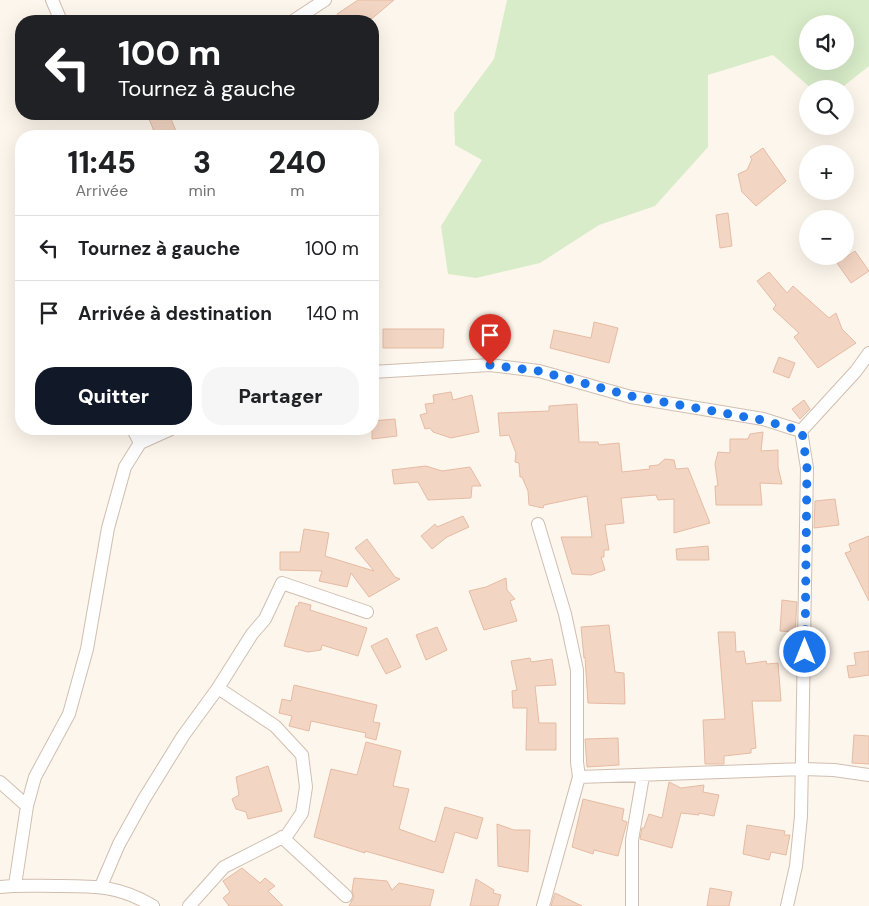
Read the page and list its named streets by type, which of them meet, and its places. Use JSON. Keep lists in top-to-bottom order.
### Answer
{
  "page": {
    "map_buttons": ["+", "−"],
    "turn": ["100 m", "Tournez à gauche"],
    "eta": [
      "11:45",
      "Arrivée",
      "3",
      "min",
      "240",
      "m"
    ],
    "list": [
      {
        "name": "Tournez à gauche",
        "value": "100 m"
      },
      {
        "name": "Arrivée à destination",
        "value": "140 m"
      }
    ],
    "buttons": ["Quitter", "Partager"]
  }
}
